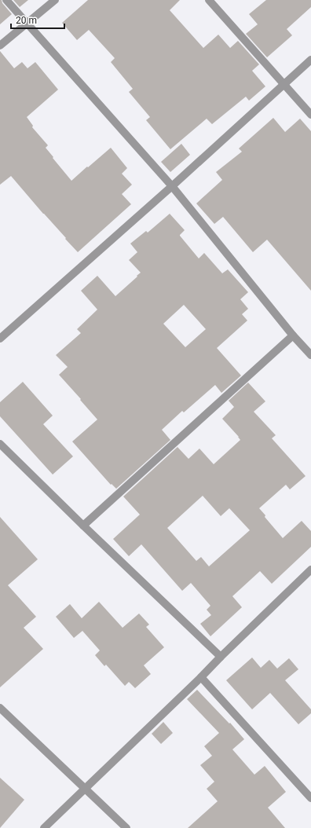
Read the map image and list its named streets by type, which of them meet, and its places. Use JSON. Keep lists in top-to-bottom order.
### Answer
{
  "scale_bar": "20 m"
}
